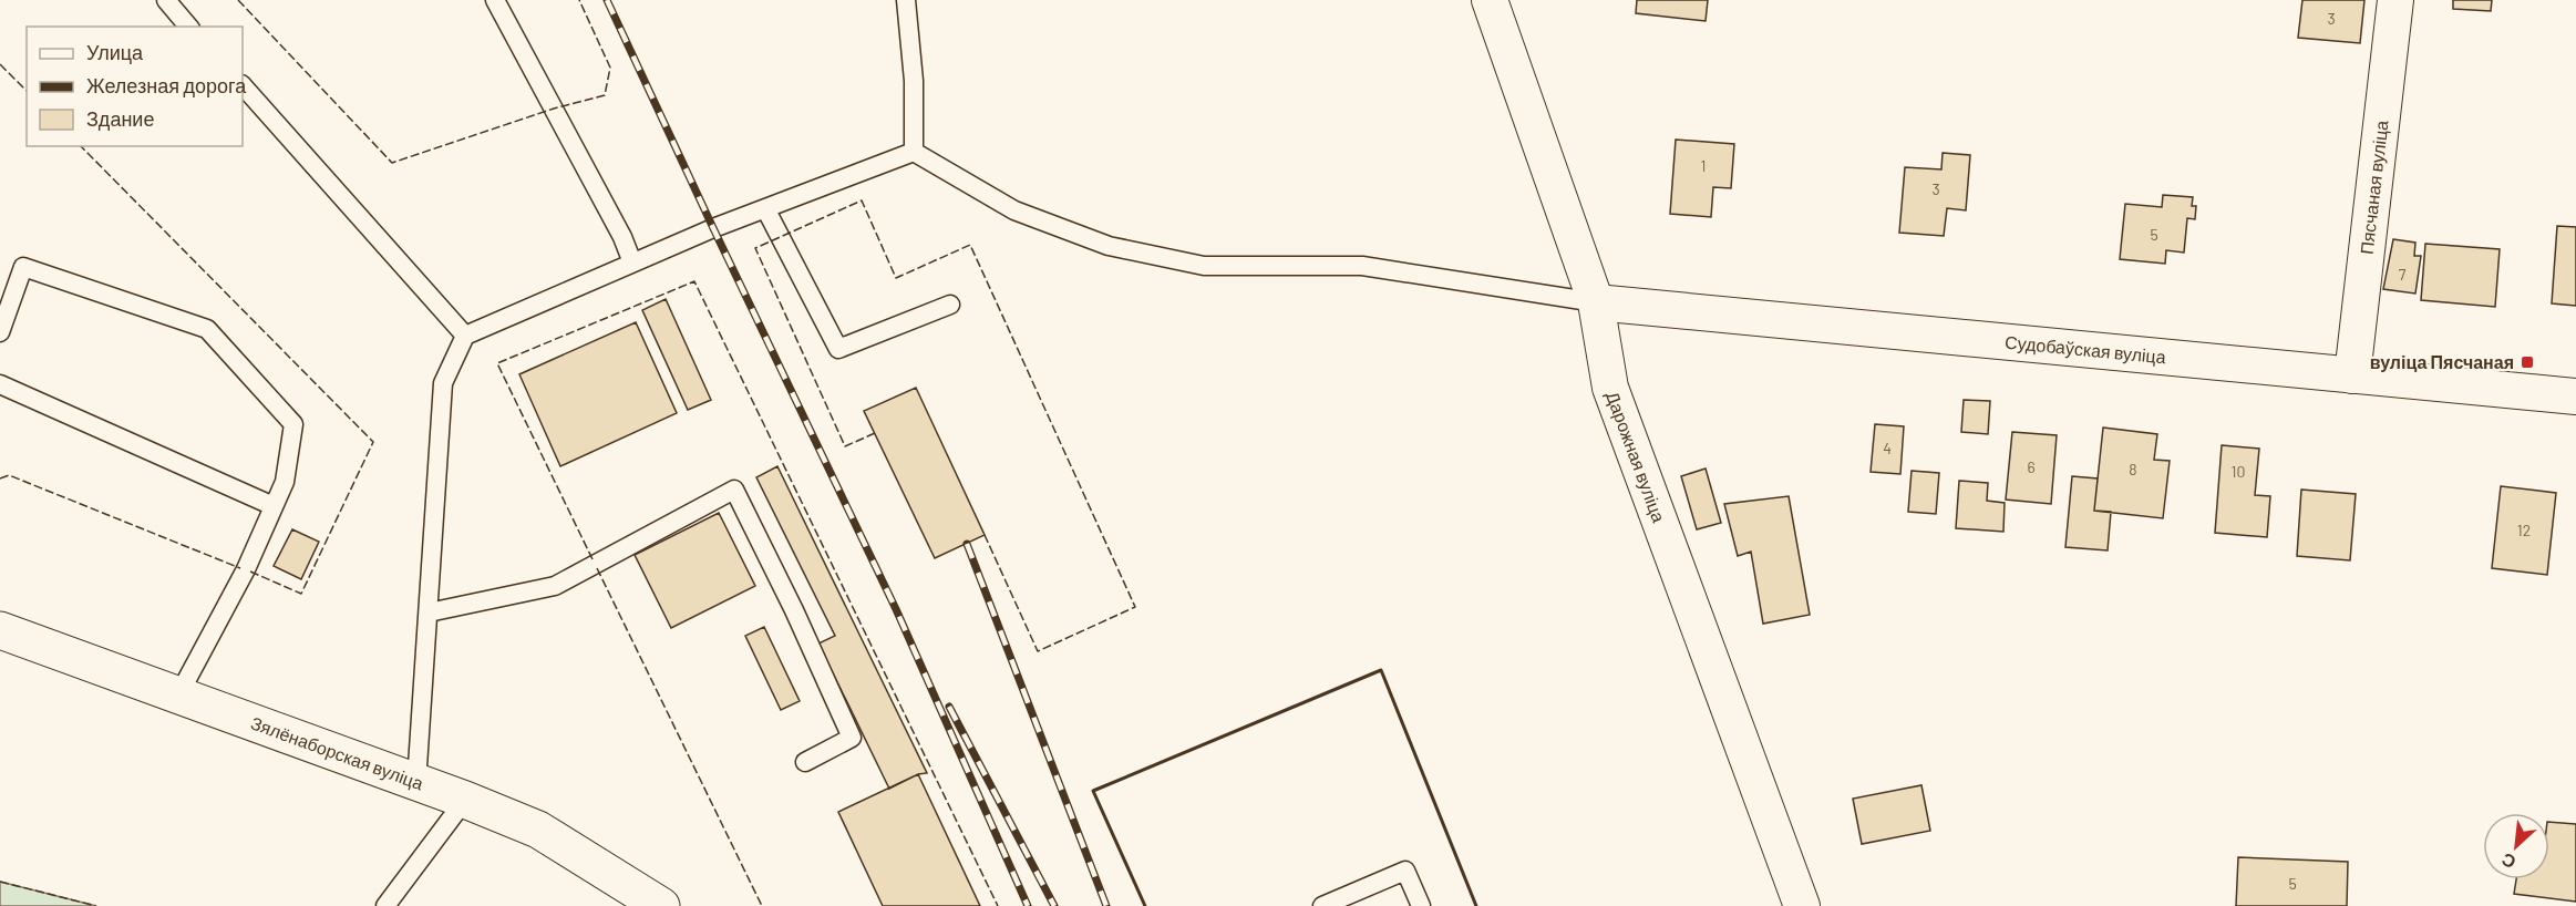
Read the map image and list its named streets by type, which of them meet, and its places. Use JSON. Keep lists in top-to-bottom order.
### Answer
{
  "streets": {
    "main road": ["Зялёнаборская вуліца"],
    "street": ["Пясчаная вуліца", "Судобаўская вуліца", "Дарожная вуліца"]
  },
  "crossings": [
    ["Пясчаная вуліца", "Судобаўская вуліца"],
    ["Судобаўская вуліца", "Дарожная вуліца"]
  ],
  "places": {
    "transit": ["вуліца Пясчаная"]
  },
  "house_numbers": [
    "3",
    "1",
    "3",
    "5",
    "7",
    "4",
    "6",
    "8",
    "10",
    "12",
    "5"
  ],
  "legend": ["Улица", "Железная дорога", "Здание"],
  "north": "bottom left"
}
